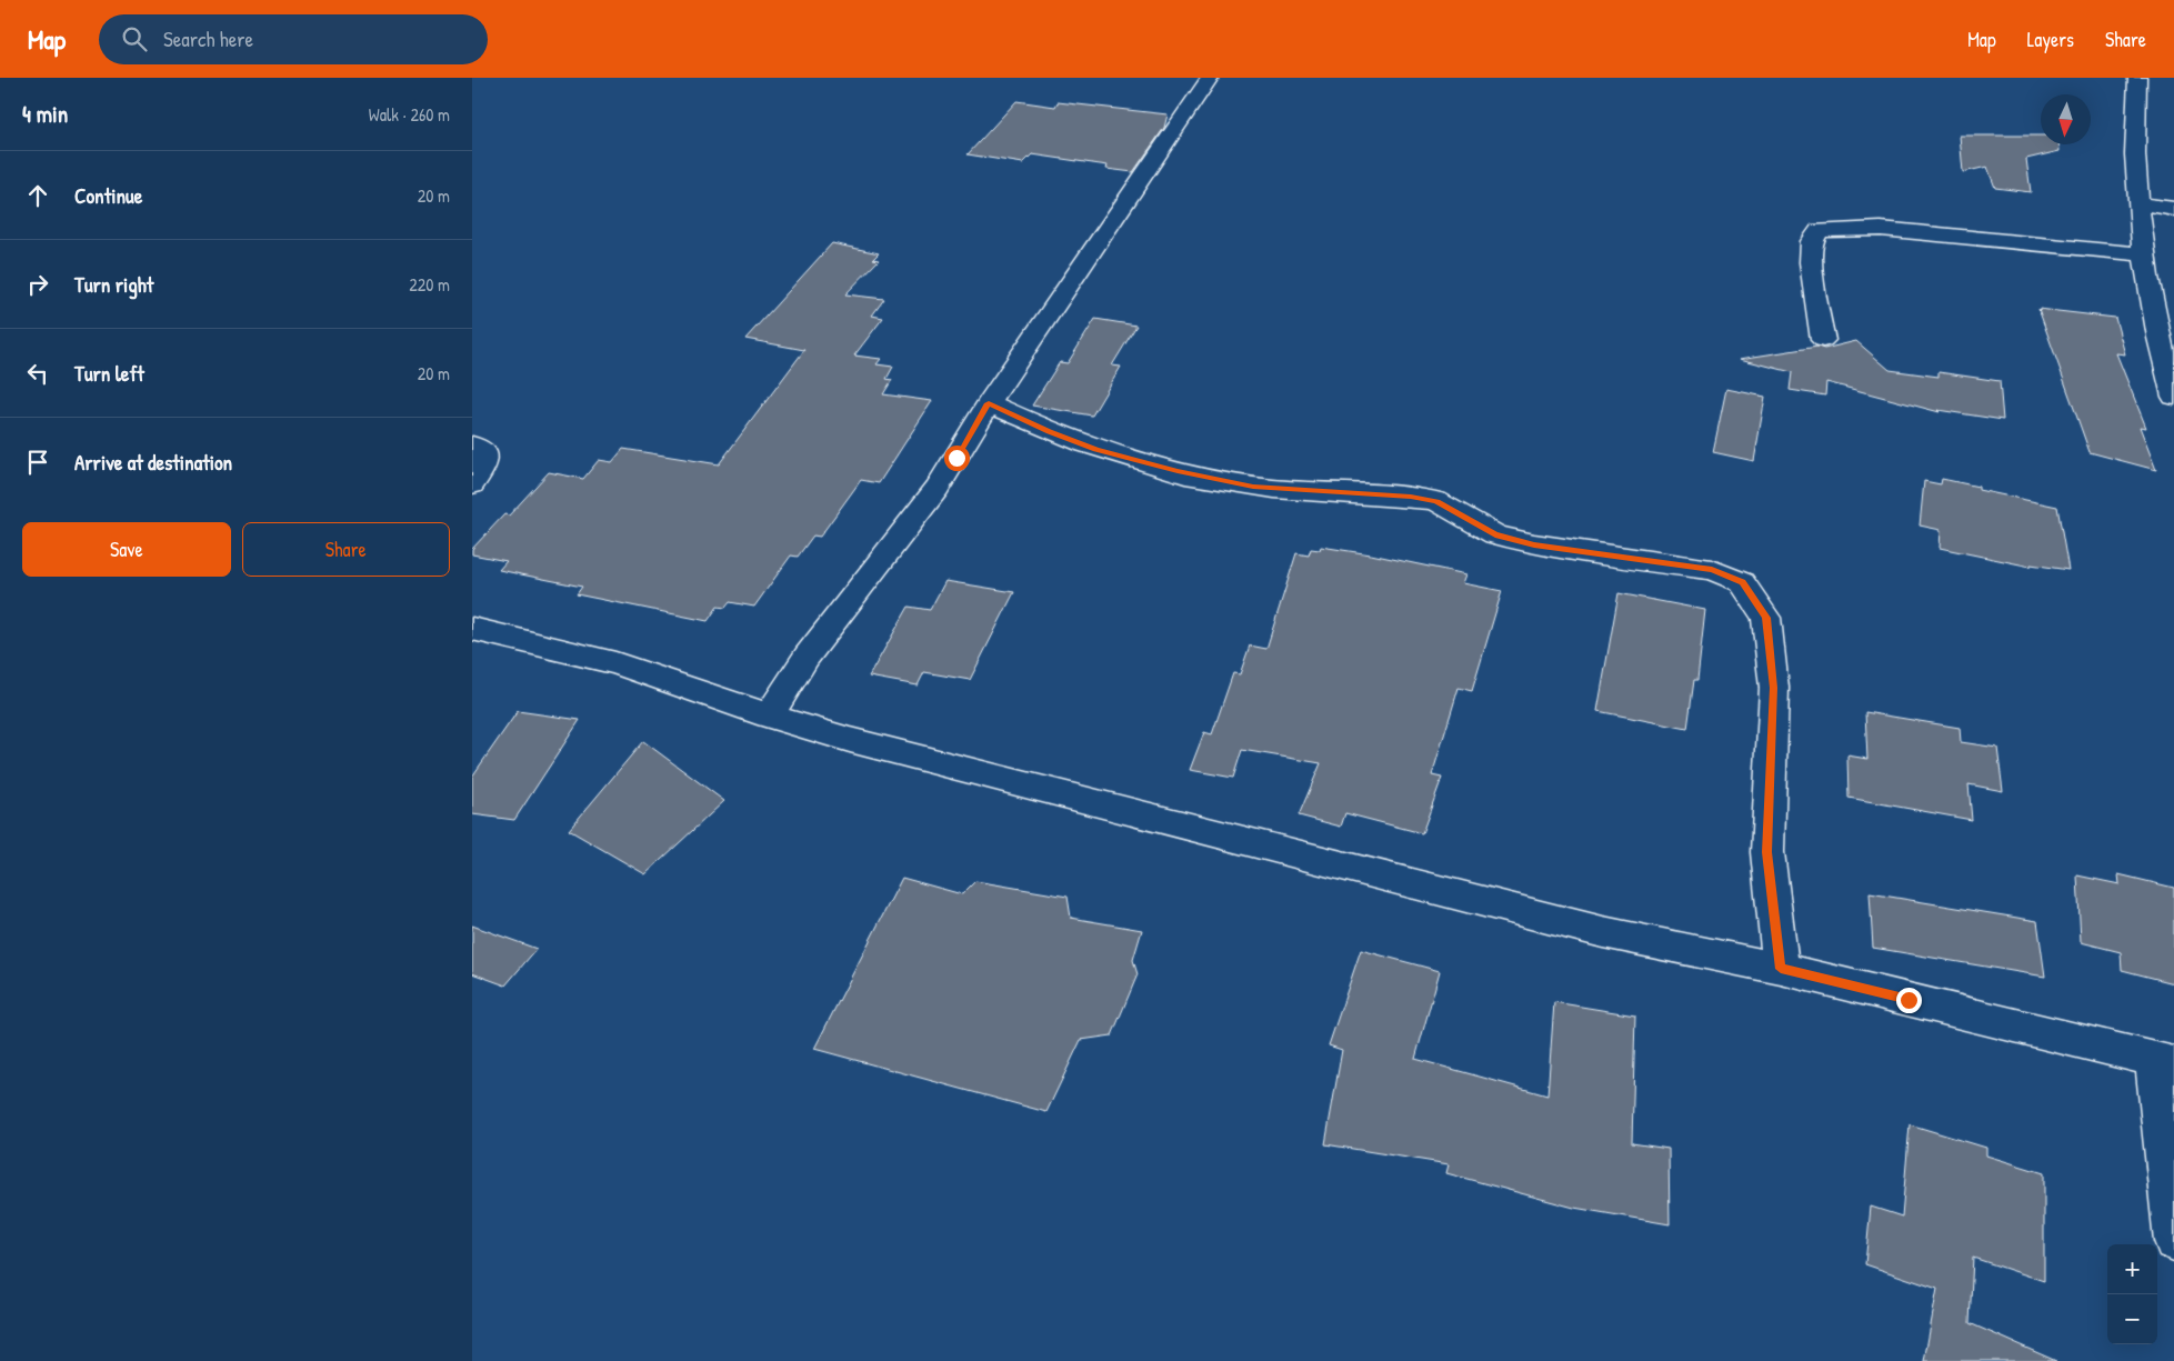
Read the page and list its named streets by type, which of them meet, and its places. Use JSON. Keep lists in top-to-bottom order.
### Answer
{
  "north": "bottom",
  "page": {
    "header": "Map",
    "search": "Search here",
    "nav": ["Map", "Layers", "Share"],
    "heading": ["4 min", "Walk · 260 m"],
    "list": [
      ["Continue", "20 m"],
      ["Turn right", "220 m"],
      ["Turn left", "20 m"],
      "Arrive at destination"
    ],
    "buttons": ["Save", "Share"],
    "map_buttons": ["+", "−"]
  }
}
